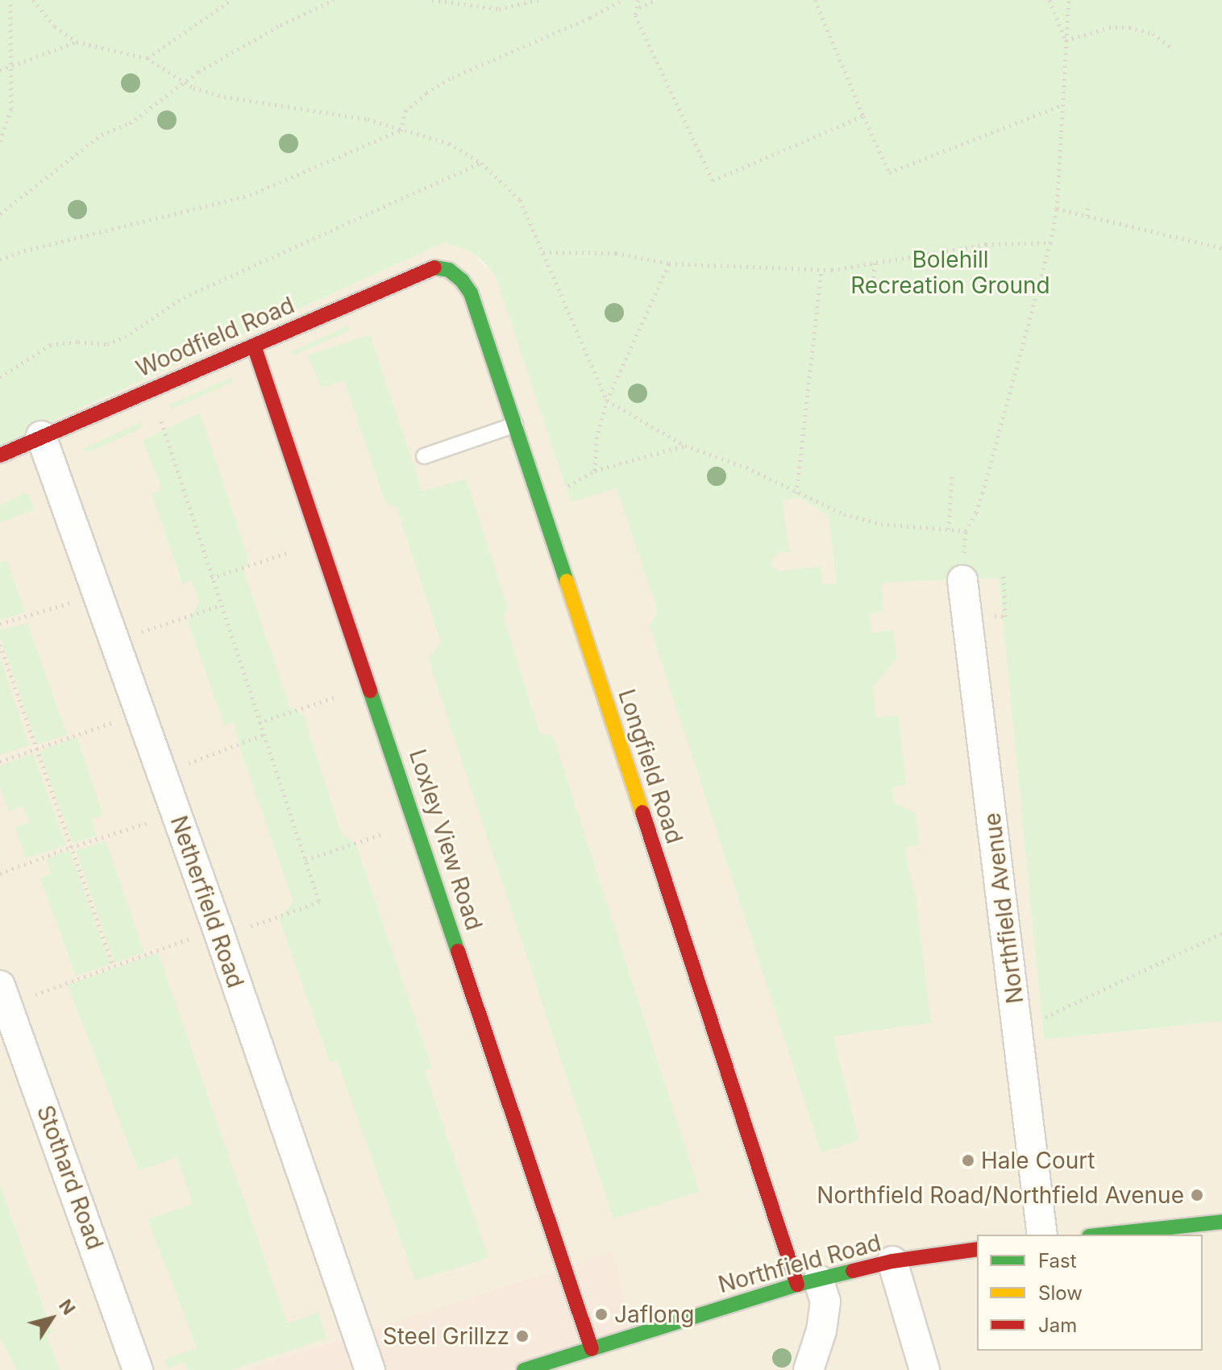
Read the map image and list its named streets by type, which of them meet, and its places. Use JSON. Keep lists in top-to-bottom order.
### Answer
{
  "streets": {
    "street": [
      "Woodfield Road",
      "Longfield Road",
      "Loxley View Road",
      "Netherfield Road",
      "Northfield Avenue",
      "Stothard Road",
      "Northfield Road"
    ]
  },
  "crossings": [
    ["Woodfield Road", "Longfield Road"],
    ["Woodfield Road", "Loxley View Road"],
    ["Woodfield Road", "Netherfield Road"],
    ["Longfield Road", "Northfield Road"],
    ["Loxley View Road", "Northfield Road"]
  ],
  "parks": ["Bolehill Recreation Ground"],
  "places": [
    "Hale Court",
    "Northfield Road/Northfield Avenue",
    "Jaflong",
    "Steel Grillzz"
  ],
  "legend": ["Fast", "Slow", "Jam"],
  "north": "top right"
}
